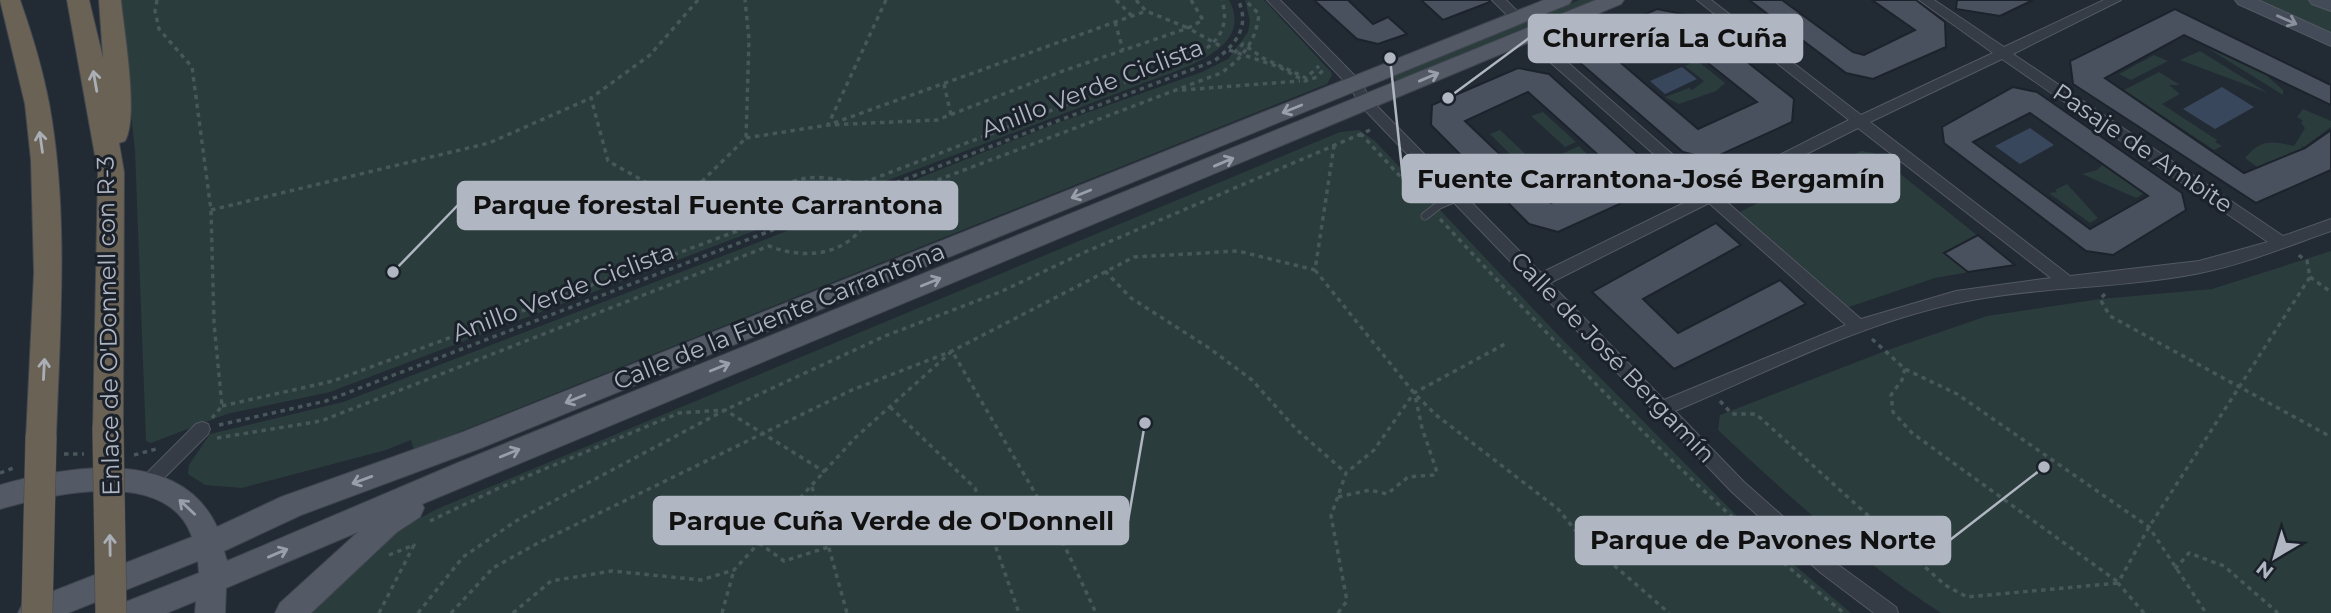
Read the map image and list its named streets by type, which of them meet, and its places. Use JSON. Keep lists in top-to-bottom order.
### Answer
{
  "streets": {
    "highway": ["Enlace de O'Donnell con R-3"],
    "main road": ["Calle de la Fuente Carrantona"],
    "street": ["Pasaje de Ambite", "Calle de José Bergamín"],
    "path": ["Anillo Verde Ciclista"]
  },
  "crossings": [
    ["Calle de la Fuente Carrantona", "Calle de José Bergamín"]
  ],
  "places": [
    "Fuente Carrantona-José Bergamín",
    "Churrería La Cuña",
    "Parque forestal Fuente Carrantona",
    "Parque Cuña Verde de O'Donnell",
    "Parque de Pavones Norte"
  ],
  "north": "bottom left"
}
